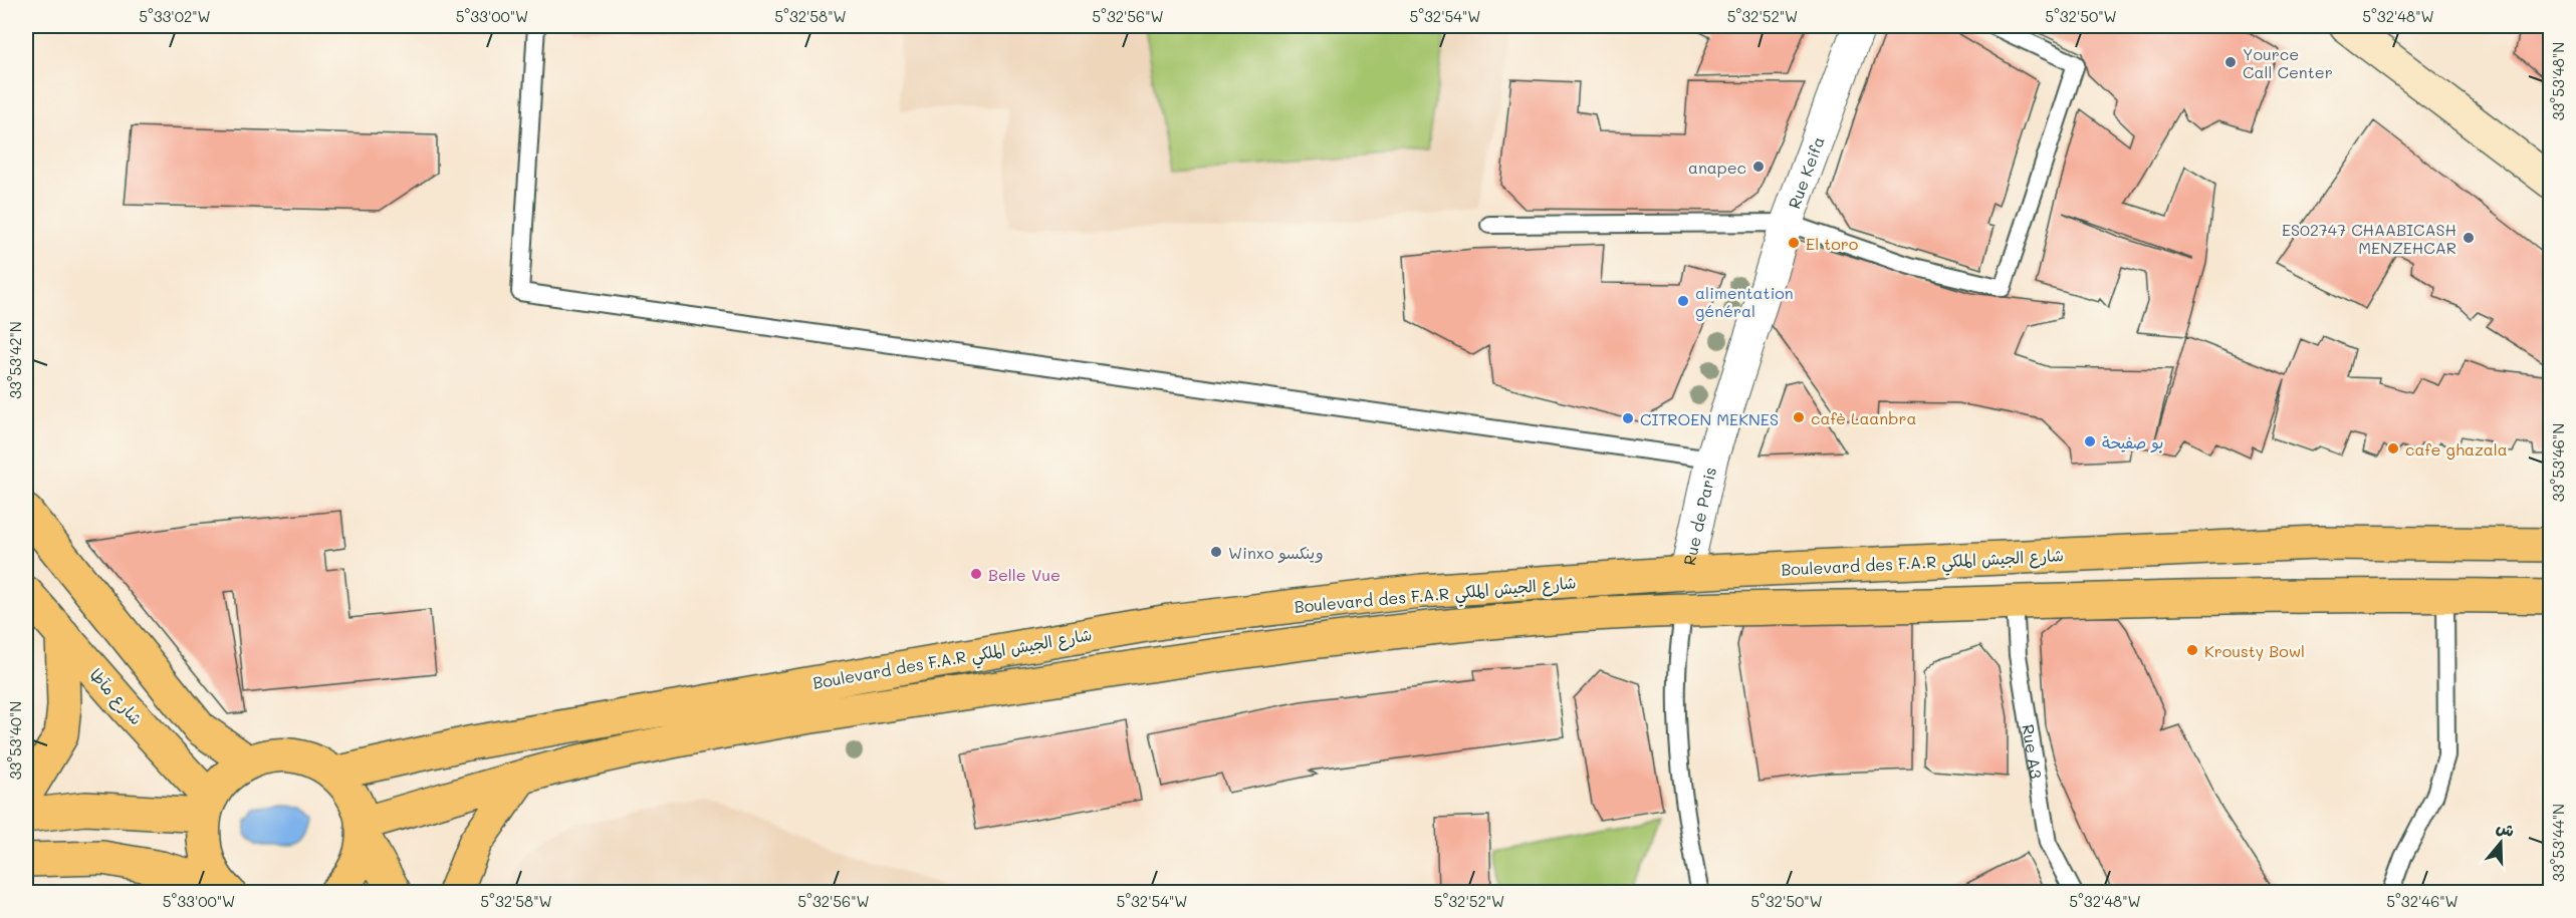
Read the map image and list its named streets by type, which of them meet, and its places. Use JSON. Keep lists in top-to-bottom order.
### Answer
{
  "streets": {
    "main road": ["Boulevard des F.A.R شارع الجيش الملكي", "شارع مآطا"],
    "street": ["Rue Keifa", "Rue de Paris"],
    "lane": ["Rue A3"]
  },
  "crossings": [
    ["Rue Keifa", "Rue de Paris"],
    ["Rue de Paris", "Boulevard des F.A.R شارع الجيش الملكي"],
    ["Boulevard des F.A.R شارع الجيش الملكي", "Rue A3"]
  ],
  "places": [
    "Yource Call Center",
    "anapec",
    "ES02747 CHAABICASH MENZEHCAR",
    "El toro",
    "alimentation général",
    "cafè Laanbra",
    "CITROEN MEKNES",
    "بو صفيحة",
    "cafe ghazala",
    "Winxo وينكسو",
    "Belle Vue",
    "Krousty Bowl"
  ],
  "north": "top",
  "coordinates": [
    "5°33'02\"W",
    "5°33'00\"W",
    "5°32'58\"W",
    "5°32'56\"W",
    "5°32'54\"W",
    "5°32'52\"W",
    "5°32'50\"W",
    "5°32'48\"W",
    "33°53'48\"N",
    "33°53'42\"N",
    "33°53'46\"N",
    "33°53'40\"N",
    "33°53'44\"N",
    "5°32'46\"W"
  ]
}
